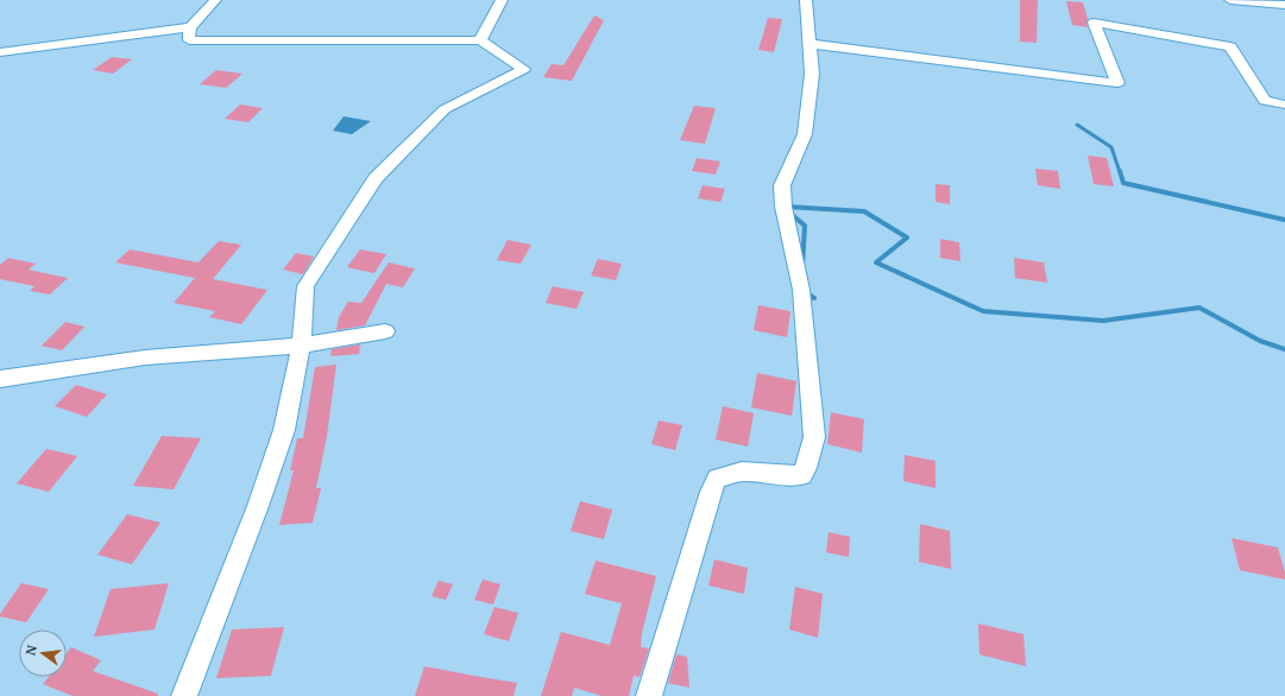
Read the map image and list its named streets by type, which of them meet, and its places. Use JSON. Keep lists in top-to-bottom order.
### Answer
{
  "north": "left"
}
